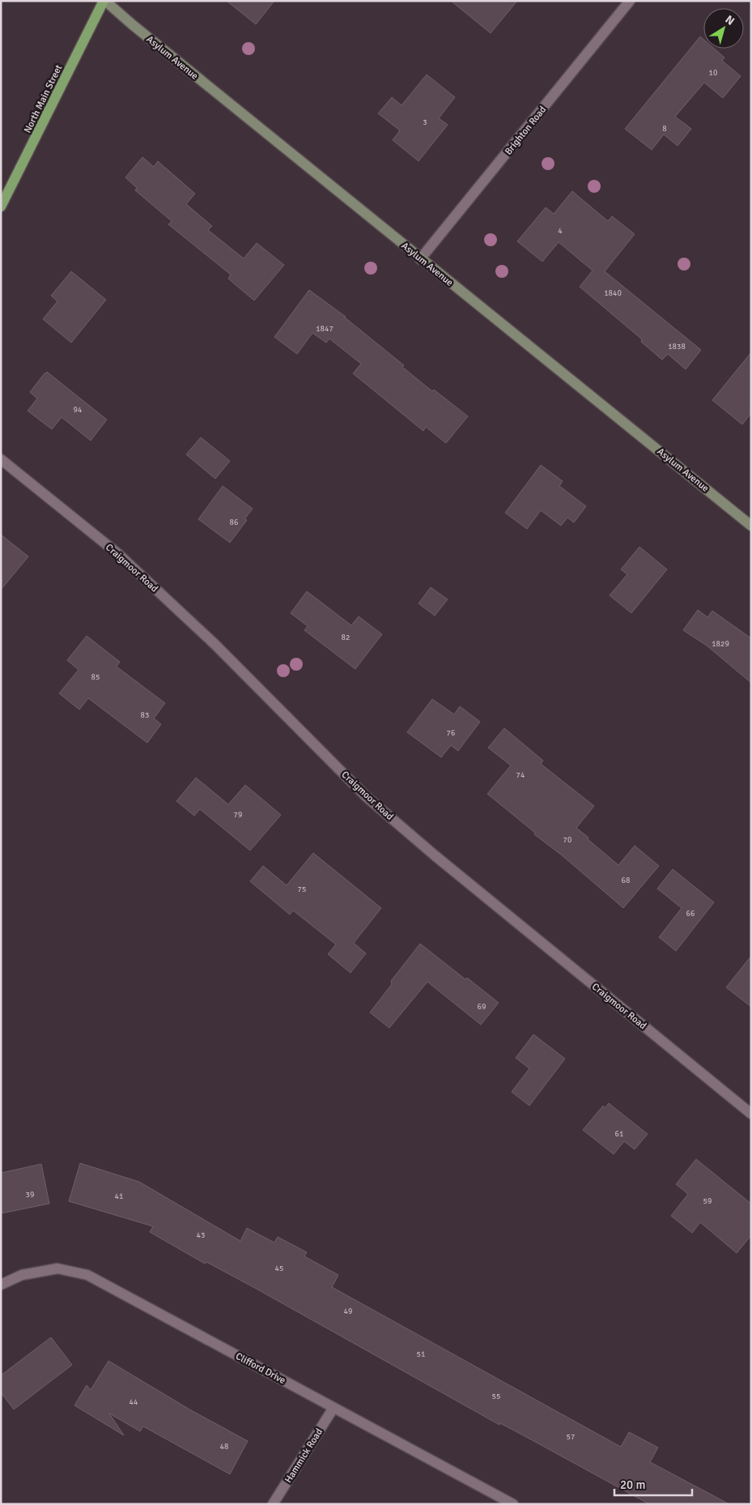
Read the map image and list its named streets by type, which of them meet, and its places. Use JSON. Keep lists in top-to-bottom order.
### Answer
{
  "streets": {
    "main road": ["Asylum Avenue", "North Main Street"],
    "street": [
      "Brighton Road",
      "Craigmoor Road",
      "Clifford Drive",
      "Hammick Road"
    ]
  },
  "crossings": [
    ["Asylum Avenue", "North Main Street"],
    ["Asylum Avenue", "Brighton Road"],
    ["Clifford Drive", "Hammick Road"]
  ],
  "house_numbers": [
    "10",
    "3",
    "8",
    "4",
    "1840",
    "1847",
    "1838",
    "94",
    "86",
    "82",
    "1829",
    "85",
    "83",
    "76",
    "74",
    "79",
    "70",
    "68",
    "75",
    "66",
    "69",
    "61",
    "39",
    "41",
    "59",
    "43",
    "45",
    "49",
    "51",
    "55",
    "44",
    "57",
    "48"
  ],
  "scale_bar": "20 m",
  "north": "top right"
}
